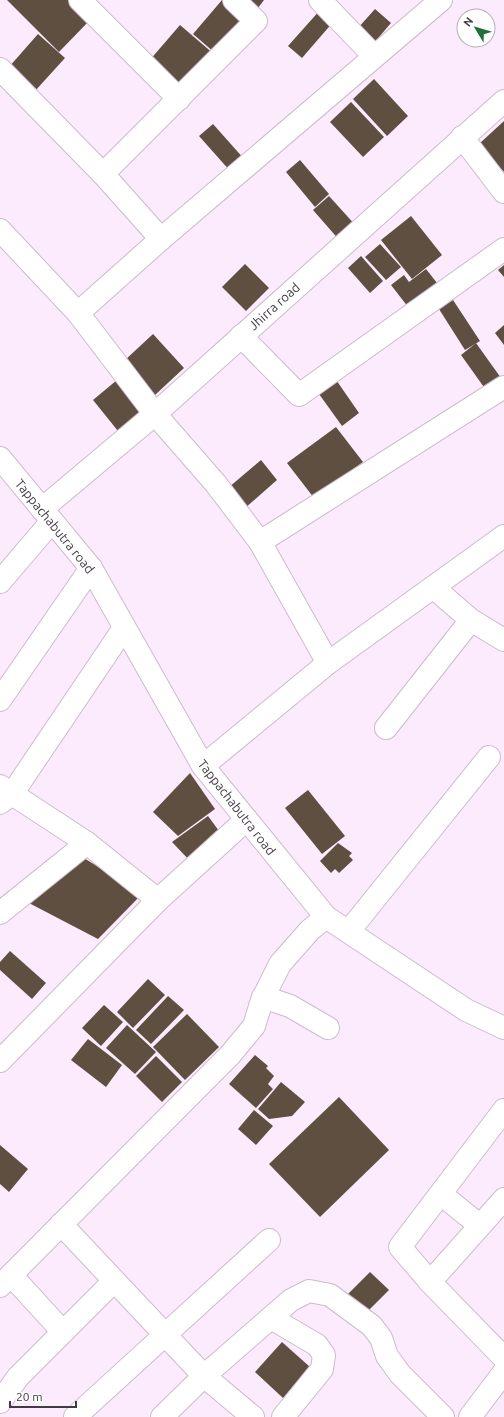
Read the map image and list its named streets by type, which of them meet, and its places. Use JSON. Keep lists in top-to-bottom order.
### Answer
{
  "streets": {
    "street": ["Jhirra road", "Tappachabutra road"]
  },
  "crossings": [
    ["Jhirra road", "Tappachabutra road"]
  ],
  "scale_bar": "20 m",
  "north": "top left"
}
